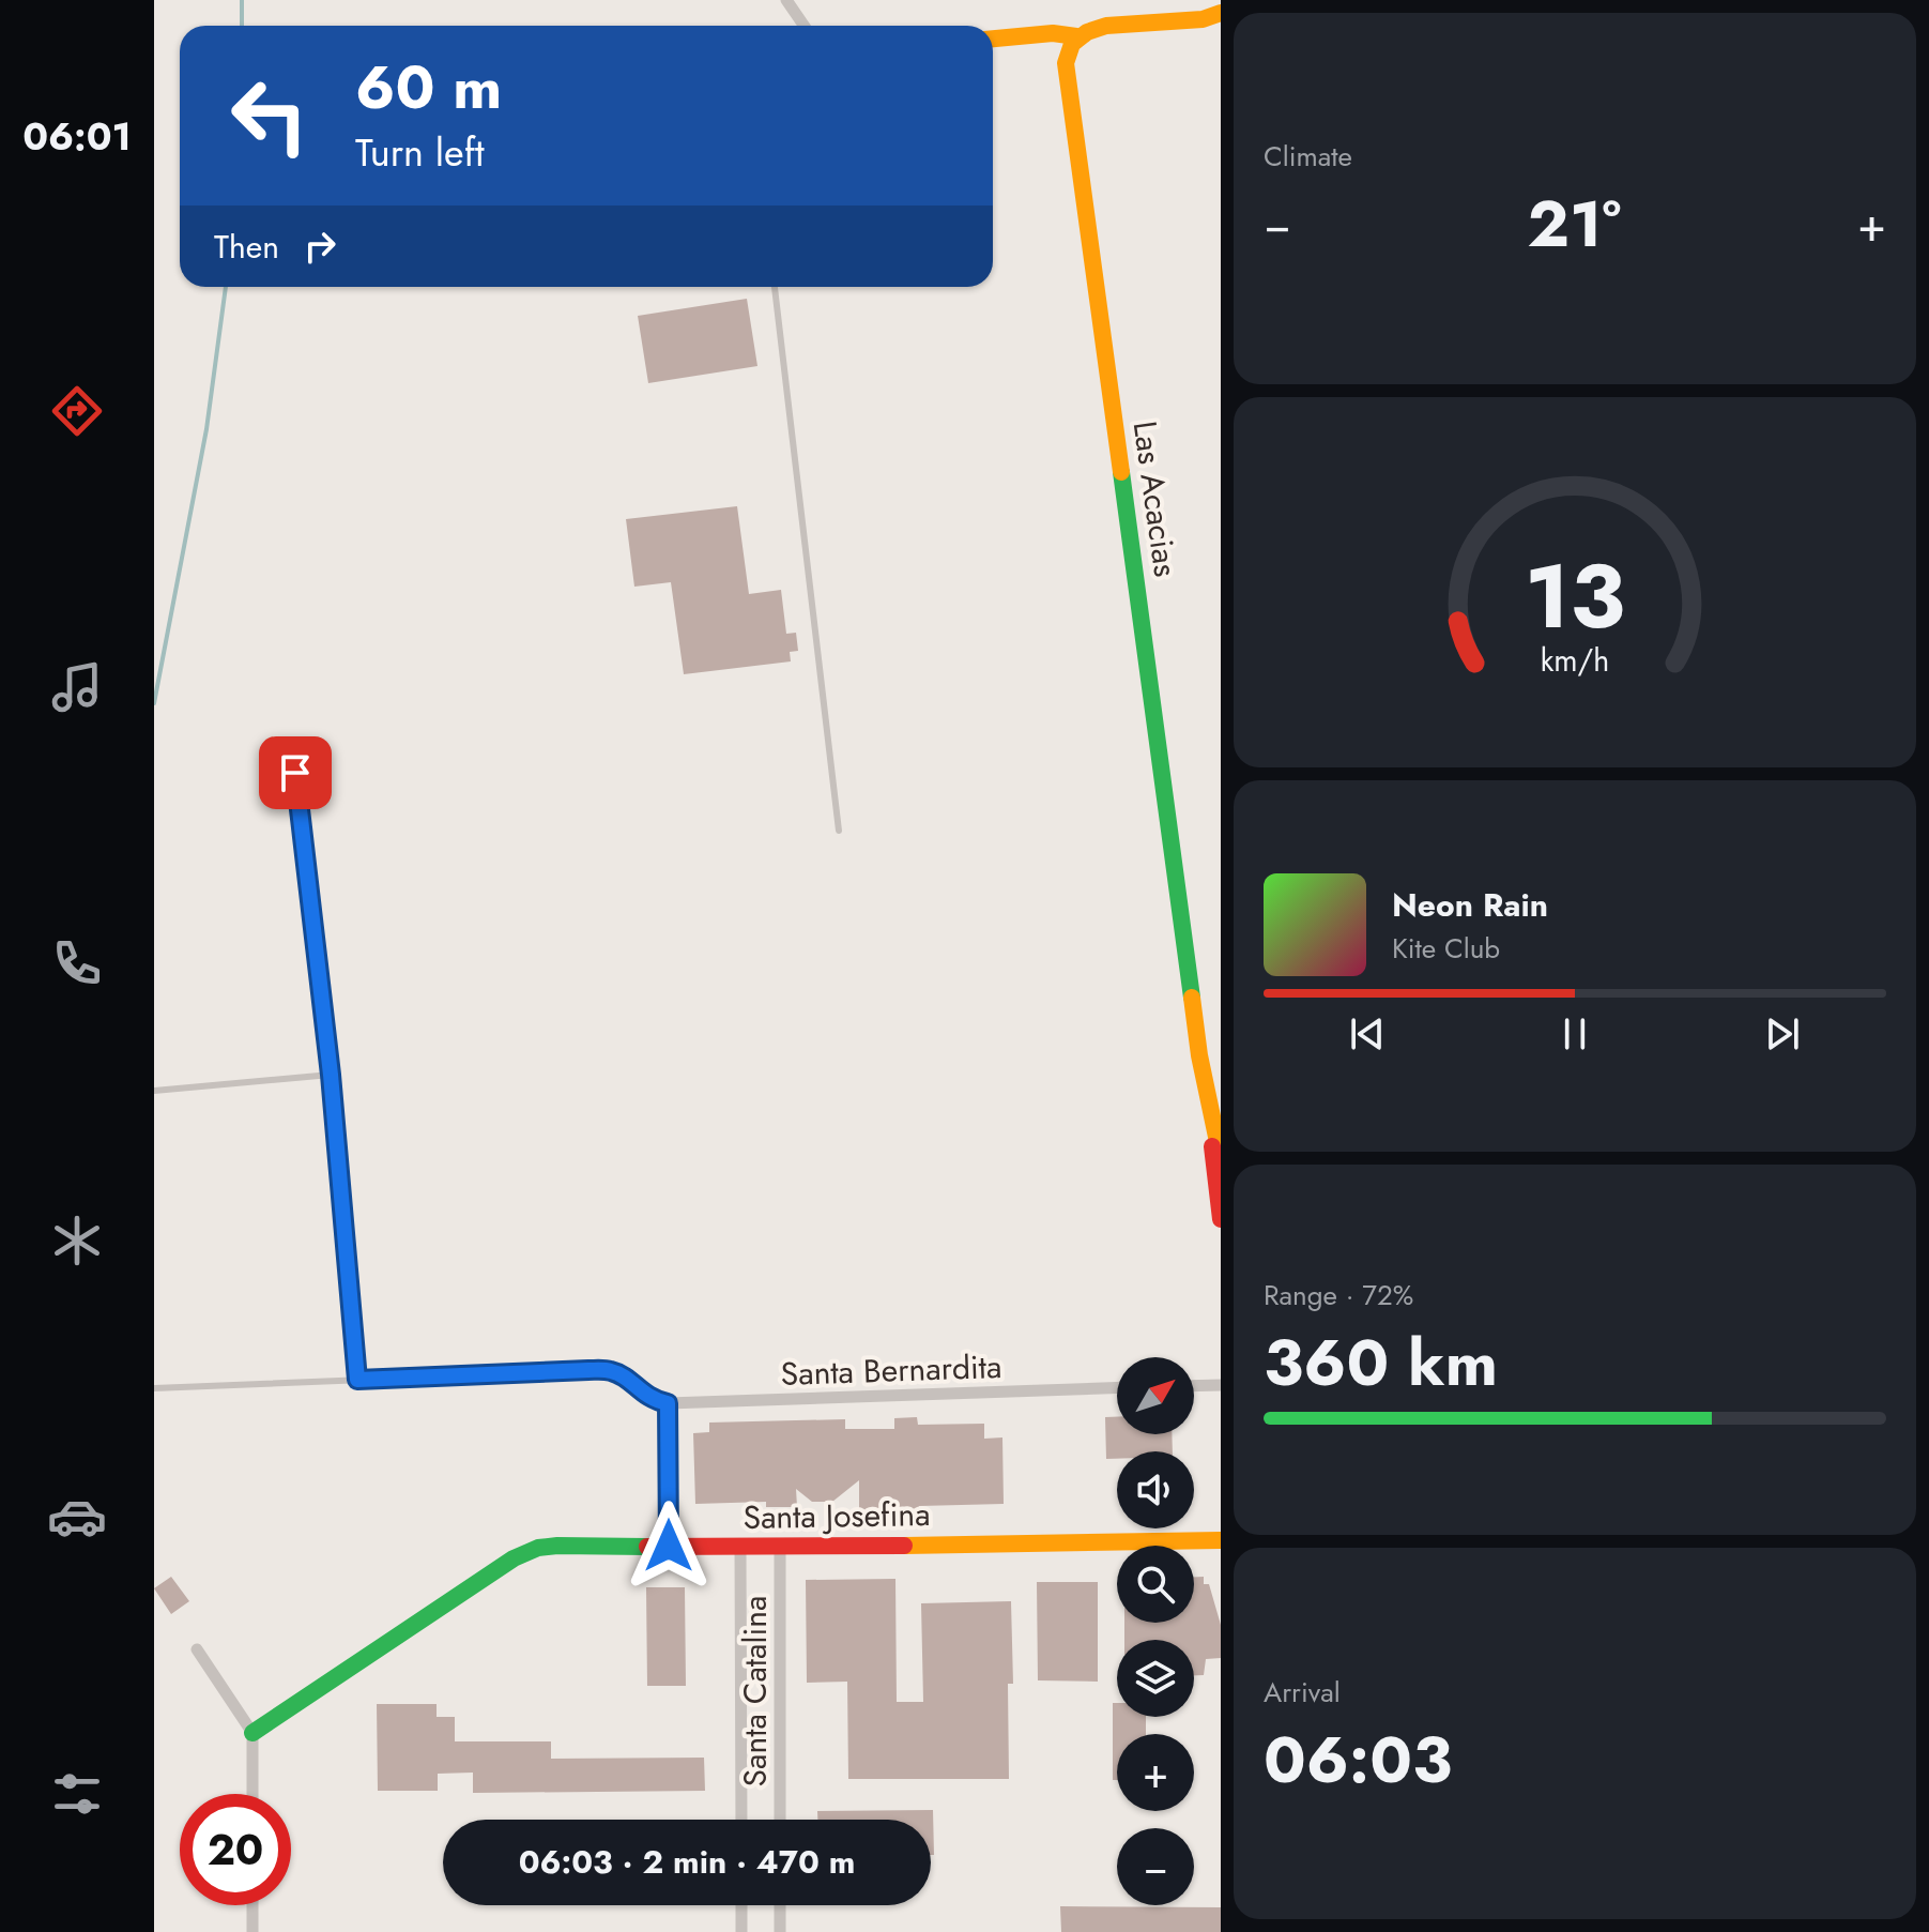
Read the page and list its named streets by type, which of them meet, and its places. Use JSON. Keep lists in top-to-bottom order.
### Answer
{
  "streets": {
    "main road": ["Las Acacias", "Santa Josefina"],
    "street": ["Santa Bernardita", "Santa Catalina"]
  },
  "crossings": [
    ["Santa Josefina", "Santa Catalina"]
  ],
  "north": "top right",
  "page": {
    "tabs": "06:01",
    "tile": [
      "Climate",
      ["Range · 72%", "360 km"],
      ["Arrival", "06:03"]
    ],
    "turn": ["60 m", "Turn left"],
    "heat": ["−", "21°", "+"],
    "then": "Then",
    "song": ["Neon Rain", "Kite Club"],
    "map_buttons": ["+", "−"],
    "limit": "20",
    "trip": "06:03 · 2 min · 470 m",
    "gauge": ["13", "km/h"]
  }
}
